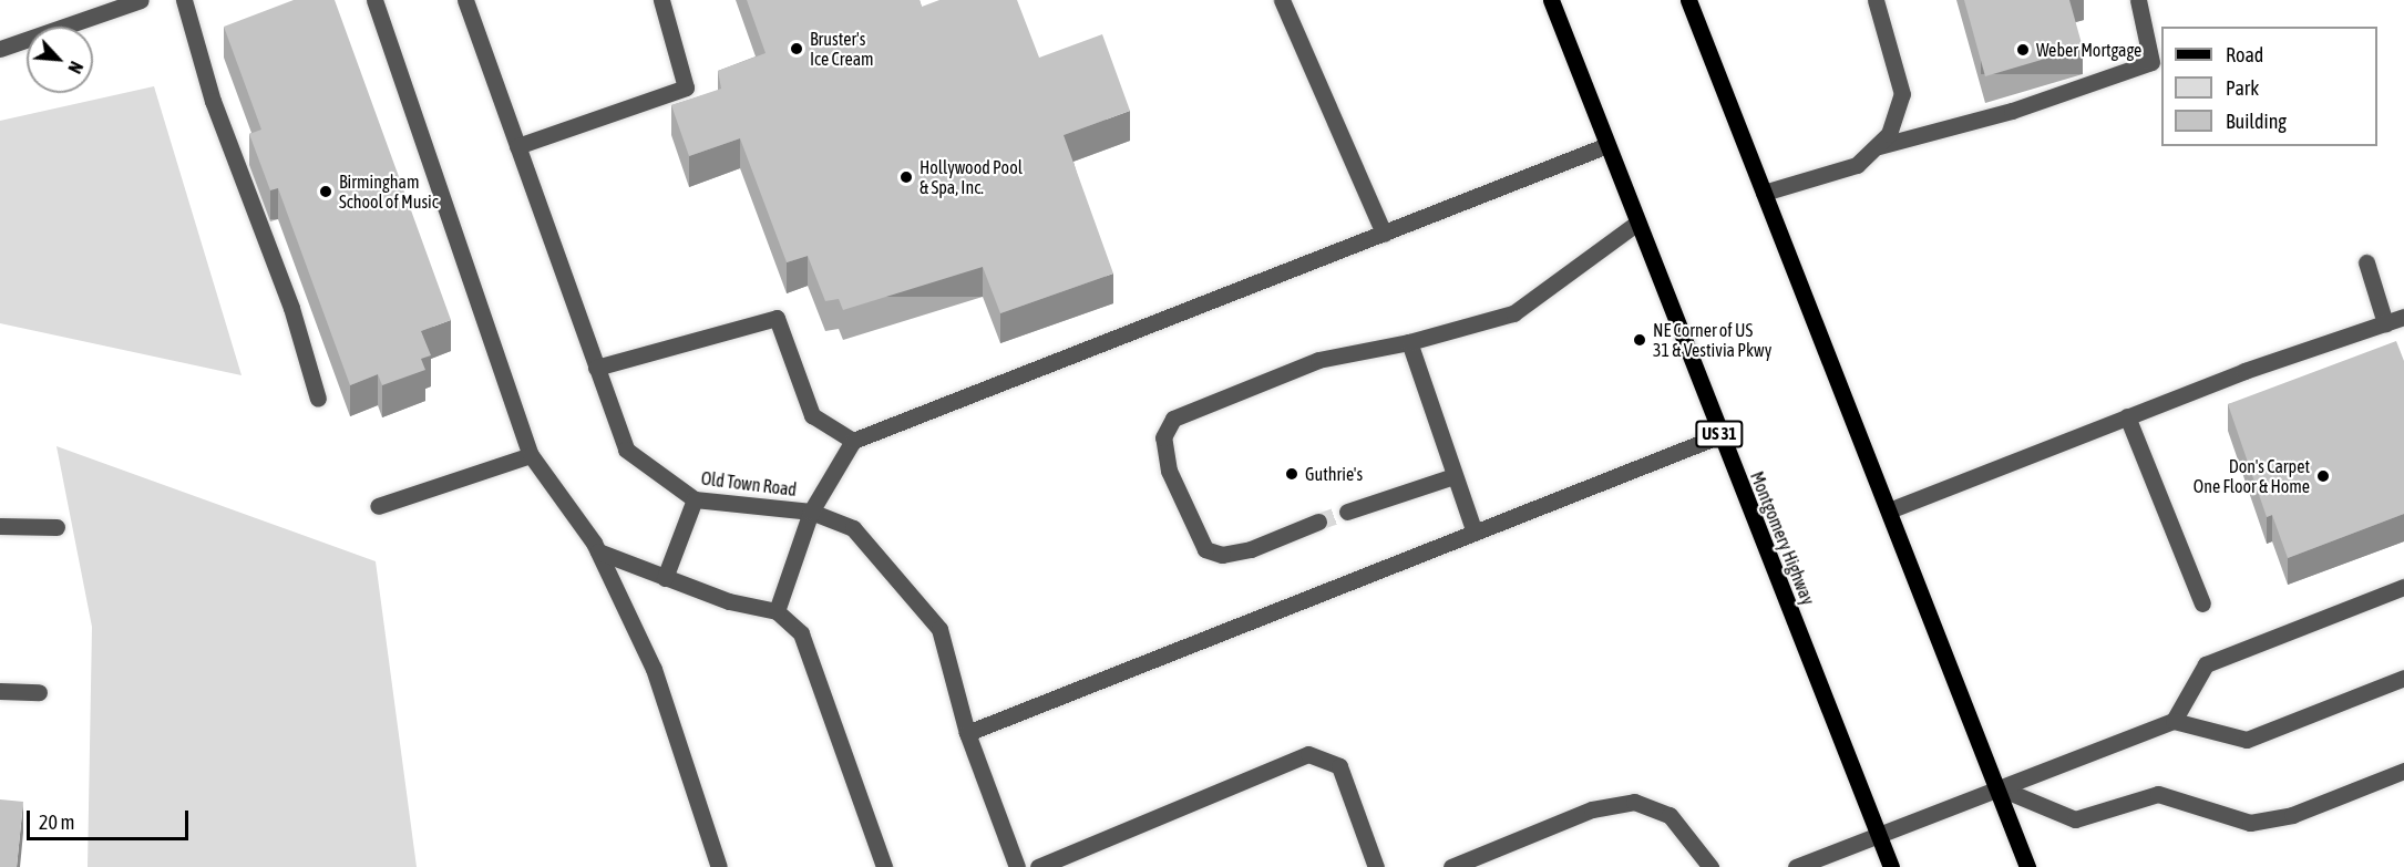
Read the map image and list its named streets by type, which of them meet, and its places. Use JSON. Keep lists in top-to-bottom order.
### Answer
{
  "streets": {
    "main road": ["US 31", "Montgomery Highway"],
    "street": ["Old Town Road"]
  },
  "places": [
    "Bruster's Ice Cream",
    "Weber Mortgage",
    "Hollywood Pool & Spa, Inc.",
    "Birmingham School of Music",
    "NE Corner of US 31 & Vestivia Pkwy",
    "Guthrie's",
    "Don's Carpet One Floor & Home"
  ],
  "legend": ["Road", "Park", "Building"],
  "scale_bar": "20 m",
  "north": "bottom right"
}
